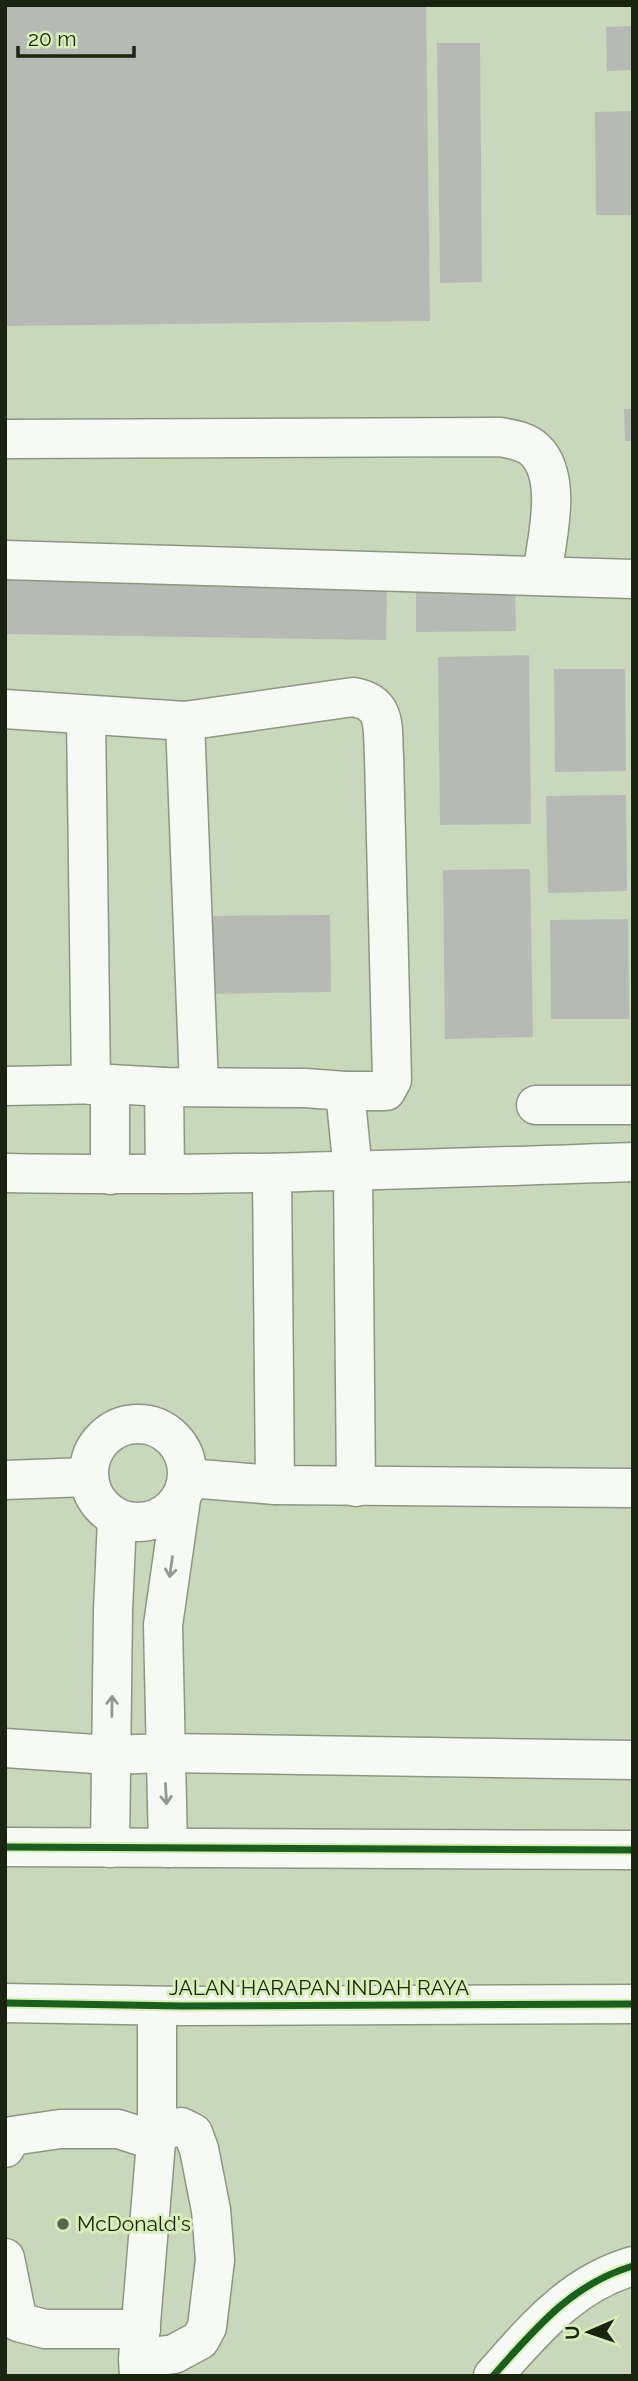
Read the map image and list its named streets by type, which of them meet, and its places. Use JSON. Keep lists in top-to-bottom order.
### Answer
{
  "streets": {
    "street": ["JALAN HARAPAN INDAH RAYA"]
  },
  "places": ["McDonald's"],
  "scale_bar": "20 m",
  "north": "left"
}
